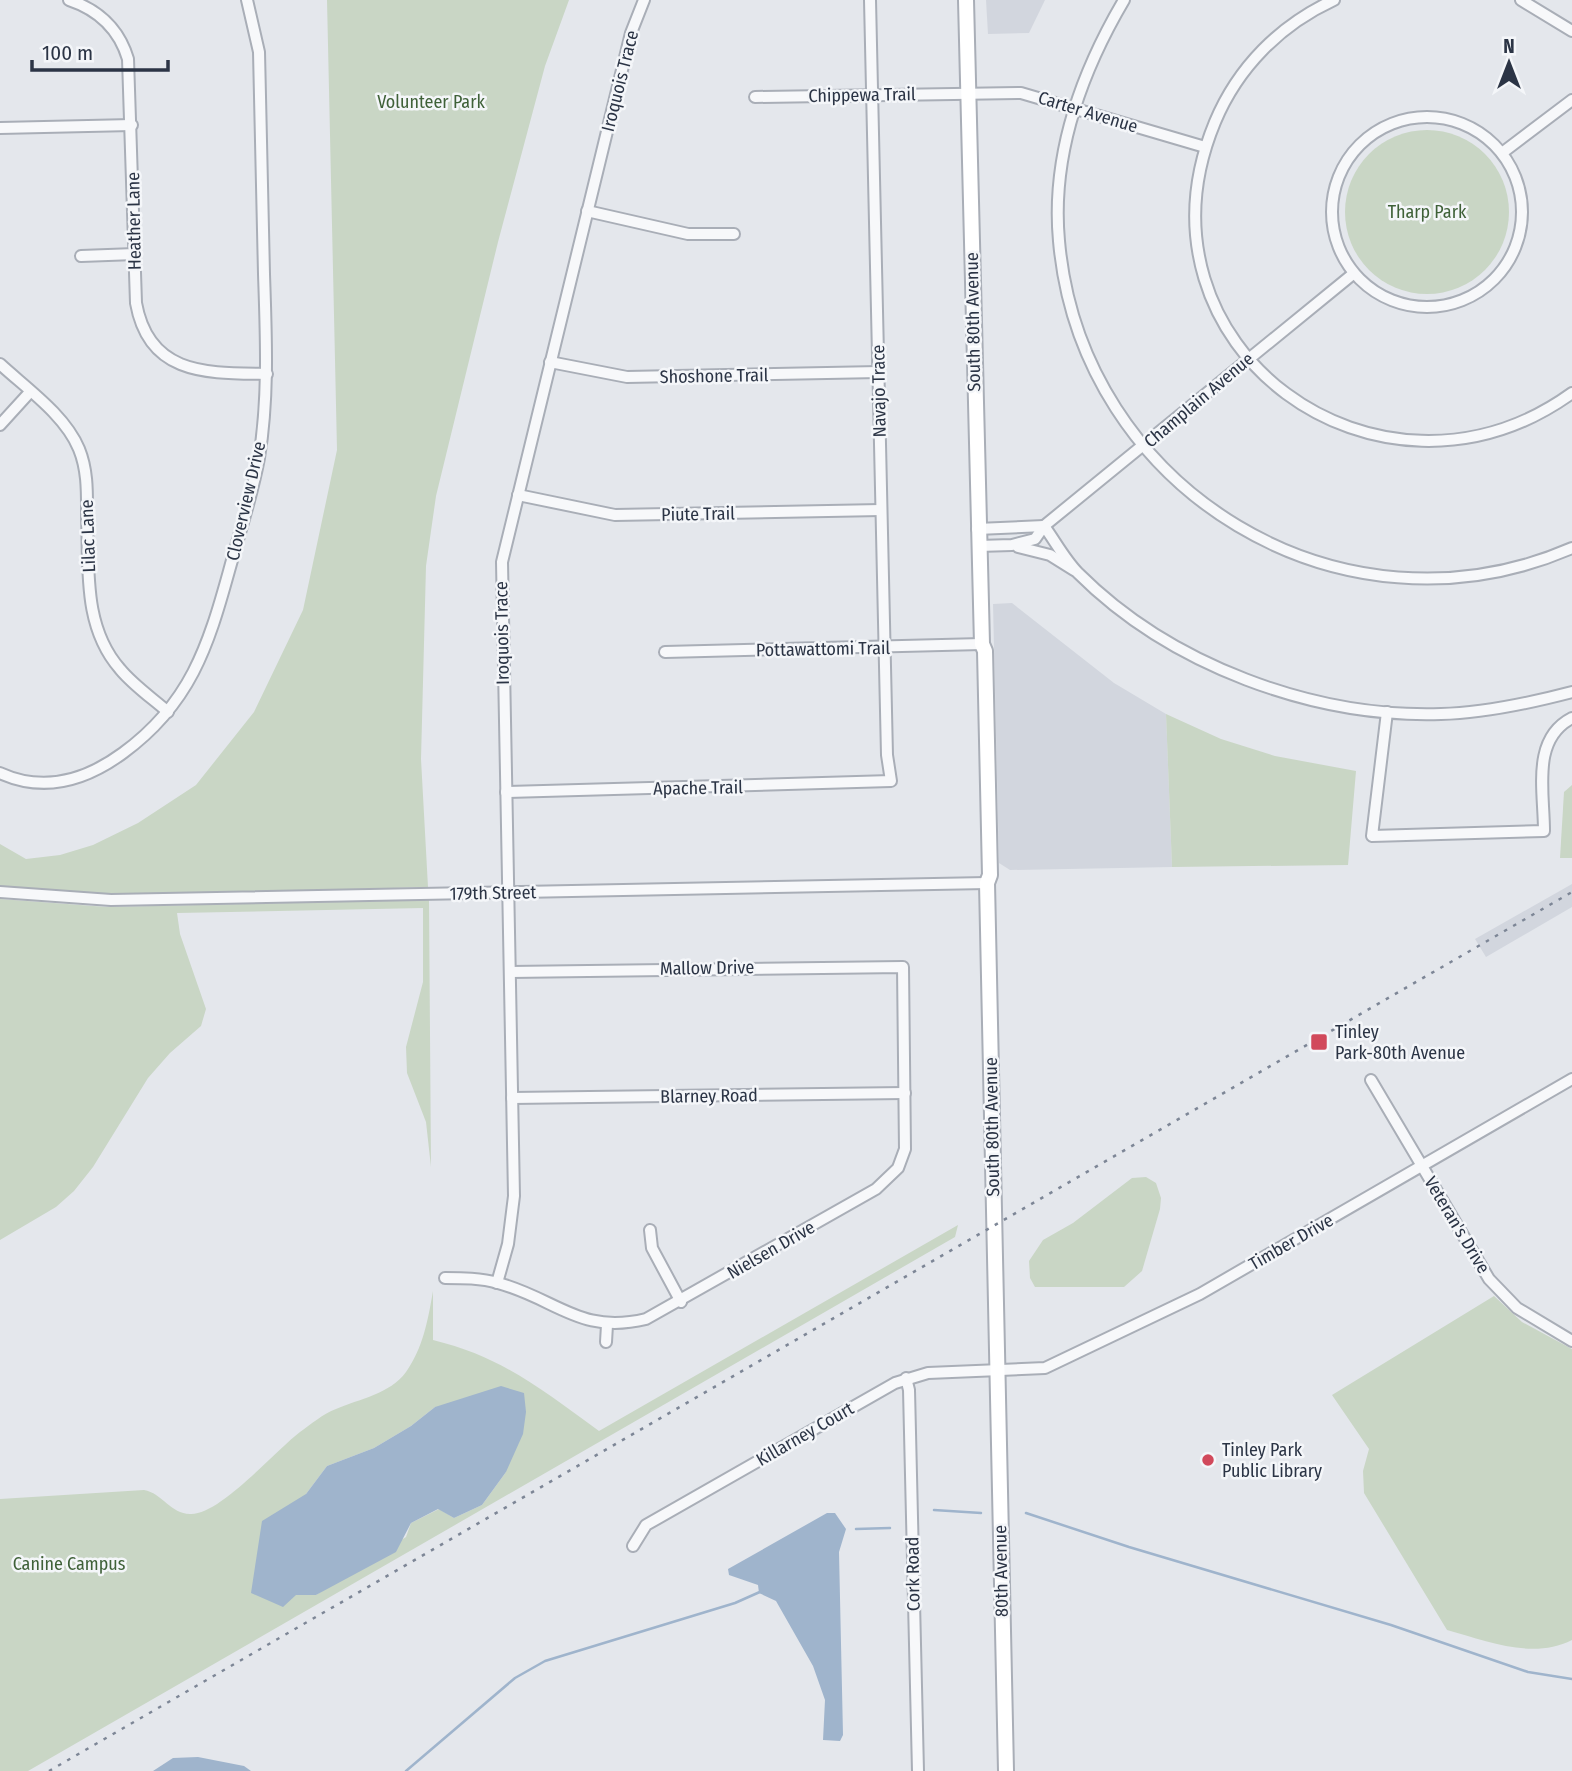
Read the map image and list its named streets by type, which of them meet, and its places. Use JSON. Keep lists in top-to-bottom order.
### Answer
{
  "streets": {
    "street": [
      "Iroquois Trace",
      "Chippewa Trail",
      "Carter Avenue",
      "Heather Lane",
      "South 80th Avenue",
      "Shoshone Trail",
      "Navajo Trace",
      "Champlain Avenue",
      "Cloverview Drive",
      "Piute Trail",
      "Lilac Lane",
      "Pottawattomi Trail",
      "Apache Trail",
      "179th Street",
      "Mallow Drive",
      "Blarney Road",
      "Veteran's Drive",
      "Timber Drive",
      "Nielsen Drive",
      "Killarney Court",
      "80th Avenue",
      "Cork Road"
    ]
  },
  "crossings": [
    ["Iroquois Trace", "Shoshone Trail"],
    ["Iroquois Trace", "Piute Trail"],
    ["Iroquois Trace", "Apache Trail"],
    ["Iroquois Trace", "179th Street"],
    ["Iroquois Trace", "Mallow Drive"],
    ["Iroquois Trace", "Blarney Road"],
    ["Iroquois Trace", "Nielsen Drive"],
    ["Chippewa Trail", "Carter Avenue"],
    ["Chippewa Trail", "South 80th Avenue"],
    ["Chippewa Trail", "Navajo Trace"],
    ["Carter Avenue", "South 80th Avenue"],
    ["Heather Lane", "Cloverview Drive"],
    ["South 80th Avenue", "Champlain Avenue"],
    ["South 80th Avenue", "Pottawattomi Trail"],
    ["South 80th Avenue", "179th Street"],
    ["South 80th Avenue", "Timber Drive"],
    ["South 80th Avenue", "Killarney Court"],
    ["South 80th Avenue", "80th Avenue"],
    ["Shoshone Trail", "Navajo Trace"],
    ["Navajo Trace", "Piute Trail"],
    ["Navajo Trace", "Pottawattomi Trail"],
    ["Navajo Trace", "Apache Trail"],
    ["Cloverview Drive", "Lilac Lane"],
    ["Mallow Drive", "Nielsen Drive"],
    ["Blarney Road", "Nielsen Drive"],
    ["Veteran's Drive", "Timber Drive"],
    ["Timber Drive", "Killarney Court"],
    ["Timber Drive", "80th Avenue"],
    ["Killarney Court", "80th Avenue"],
    ["Killarney Court", "Cork Road"]
  ],
  "parks": ["Volunteer Park", "Tharp Park", "Canine Campus"],
  "places": {
    "transit": ["Tinley Park-80th Avenue"],
    "other": ["Tinley Park Public Library"]
  },
  "scale_bar": "100 m",
  "north": "top"
}
